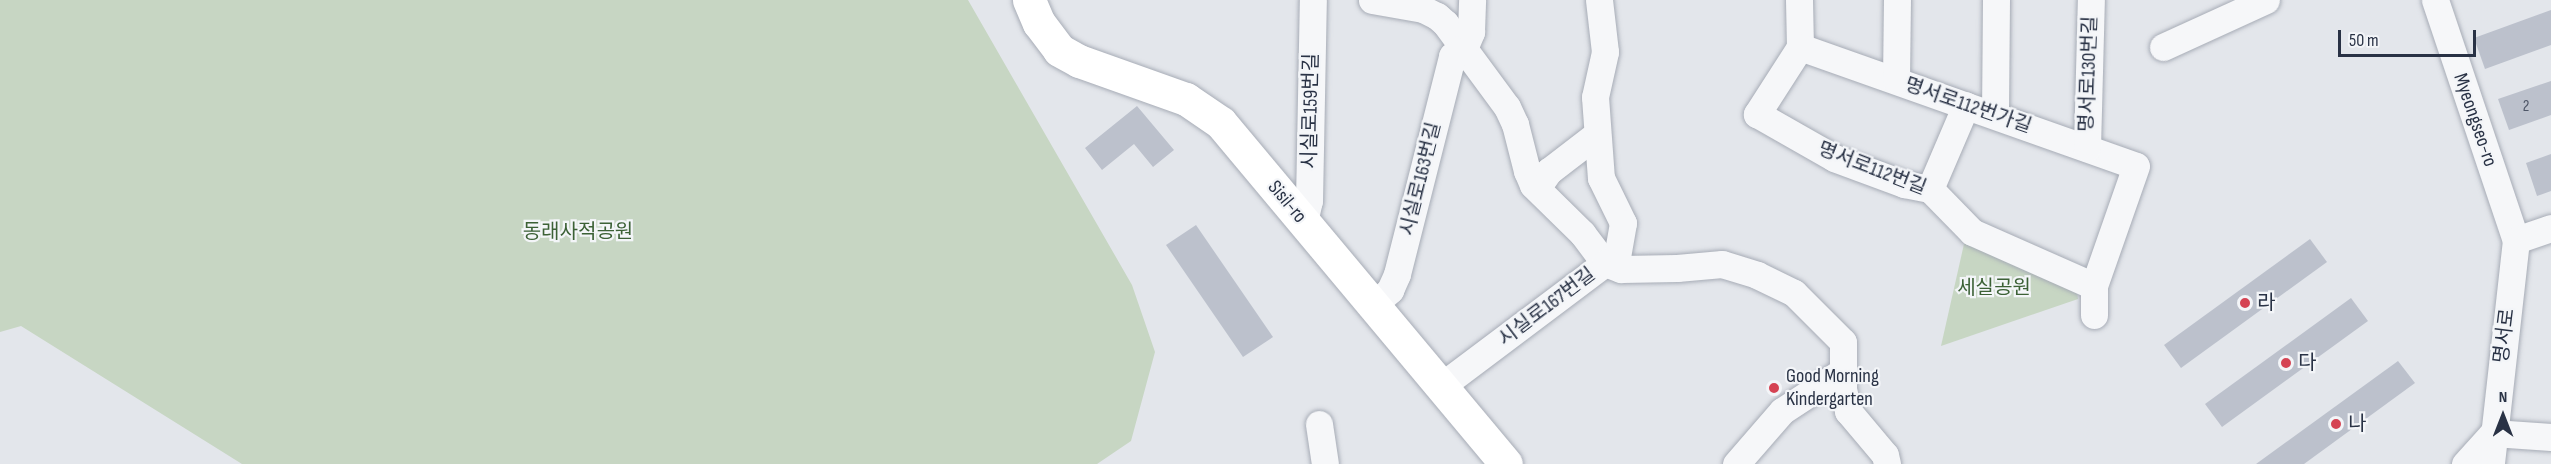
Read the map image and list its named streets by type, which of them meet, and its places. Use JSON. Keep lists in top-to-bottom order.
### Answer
{
  "streets": {
    "main road": ["Sisil-ro"],
    "street": [
      "명서로130번길",
      "명서로112번가길",
      "시실로159번길",
      "Myeongseo-ro",
      "명서로112번길",
      "시실로163번길",
      "시실로167번길",
      "명서로"
    ]
  },
  "crossings": [
    ["명서로130번길", "명서로112번가길"],
    ["명서로112번가길", "명서로112번길"],
    ["시실로159번길", "Sisil-ro"],
    ["Myeongseo-ro", "명서로"],
    ["시실로163번길", "Sisil-ro"],
    ["시실로163번길", "시실로167번길"],
    ["Sisil-ro", "시실로167번길"]
  ],
  "parks": ["동래사적공원", "세실공원"],
  "places": [
    "라",
    "다",
    "Good Morning Kindergarten",
    "나"
  ],
  "house_numbers": ["2"],
  "scale_bar": "50 m",
  "north": "top"
}
